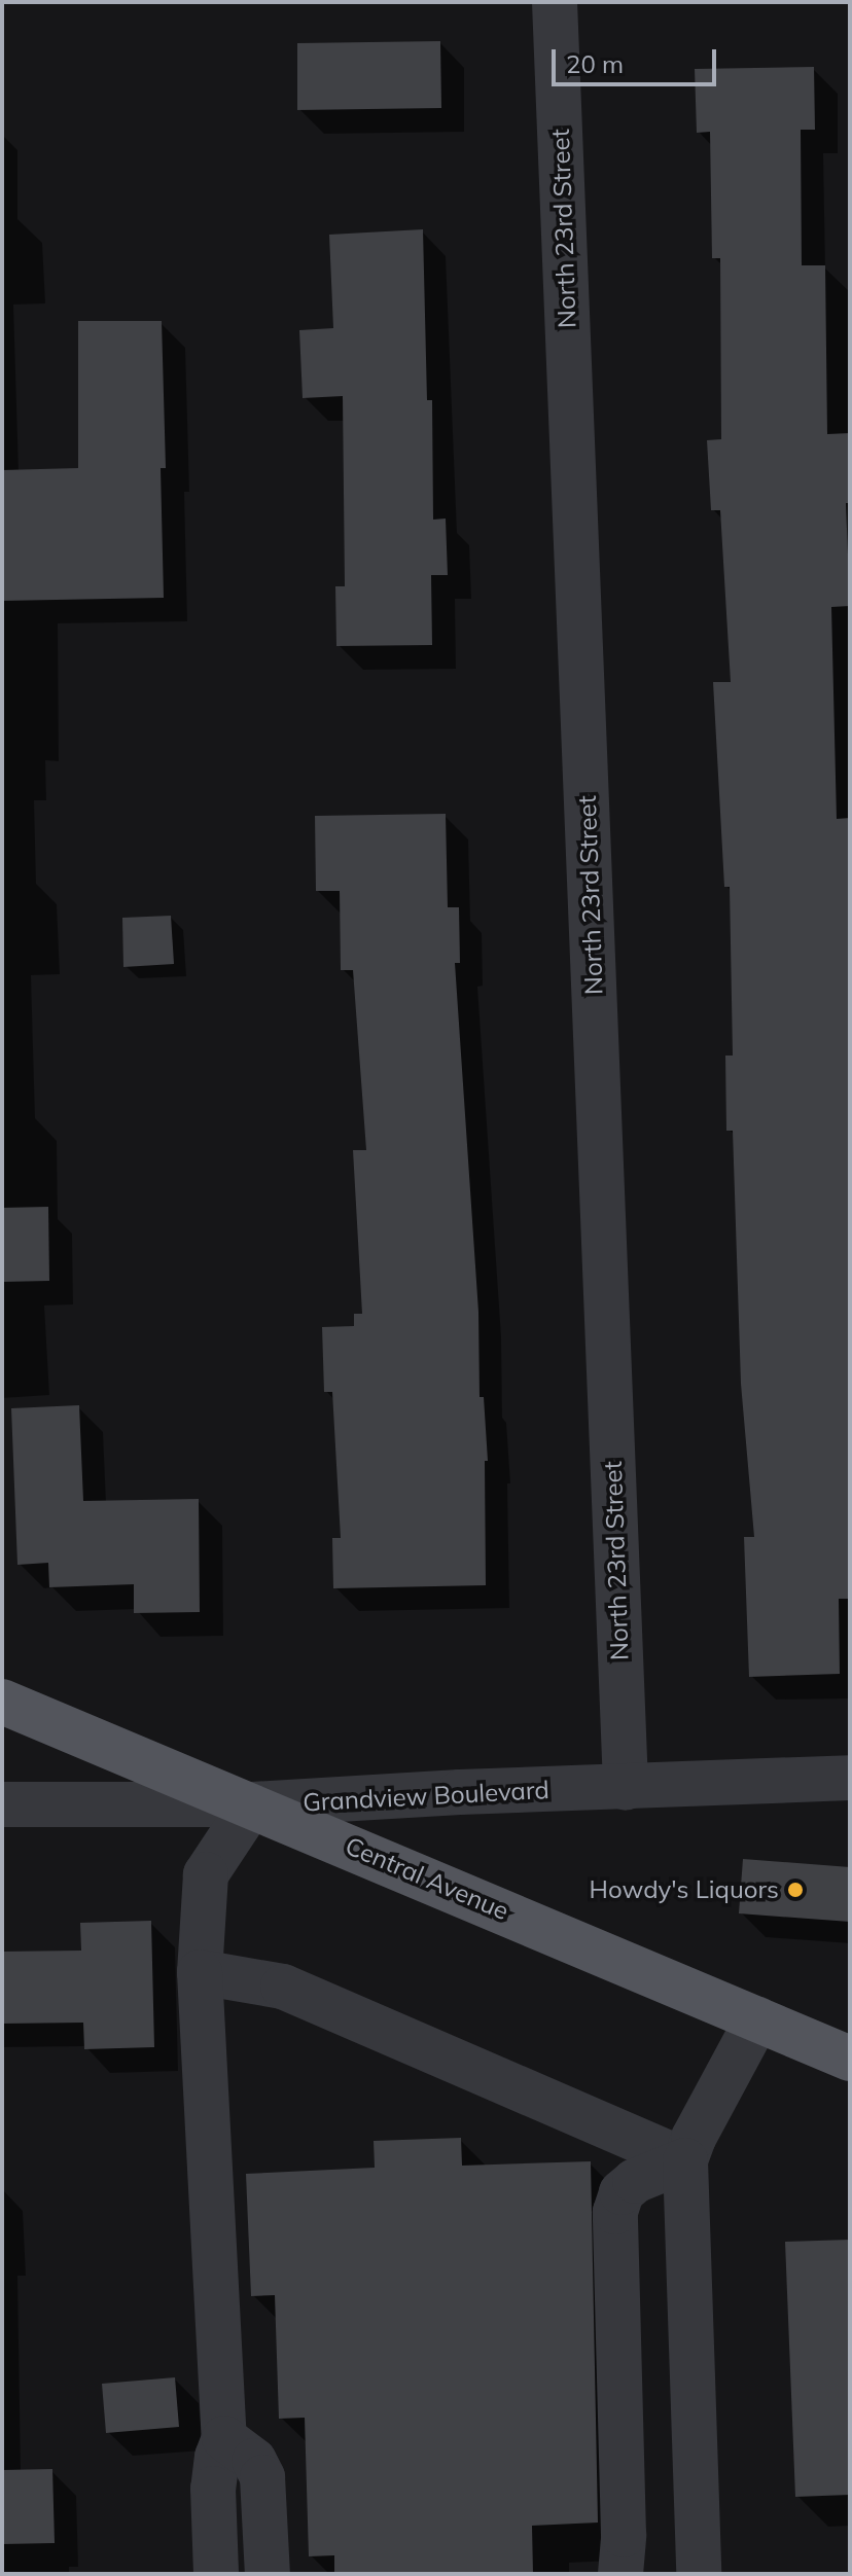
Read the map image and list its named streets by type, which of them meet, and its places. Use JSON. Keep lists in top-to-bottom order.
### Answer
{
  "streets": {
    "main road": ["Central Avenue"],
    "street": ["North 23rd Street", "Grandview Boulevard"]
  },
  "crossings": [
    ["North 23rd Street", "Grandview Boulevard"],
    ["Grandview Boulevard", "Central Avenue"]
  ],
  "places": ["Howdy's Liquors"],
  "scale_bar": "20 m"
}
